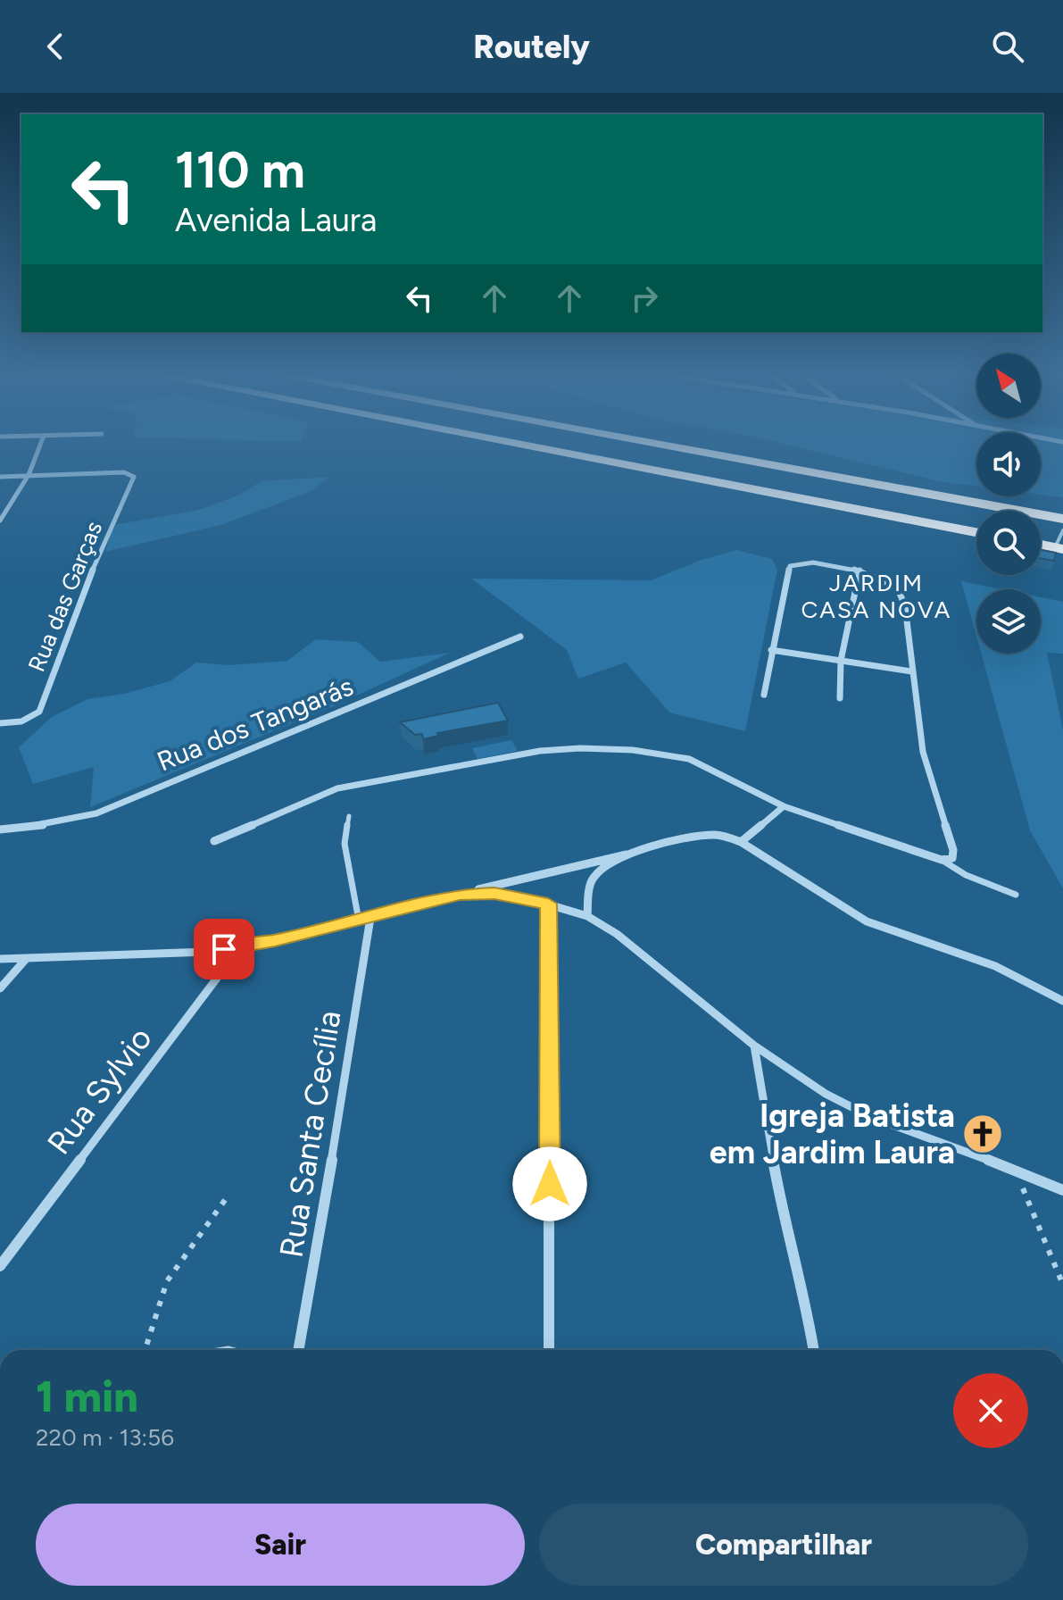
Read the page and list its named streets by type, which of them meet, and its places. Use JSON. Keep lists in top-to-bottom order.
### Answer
{
  "streets": {
    "street": [
      "Rua das Garças",
      "Rua dos Tangarás",
      "Rua Sylvio",
      "Rua Santa Cecília"
    ]
  },
  "districts": ["JARDIM CASA NOVA"],
  "places": {
    "church": ["Igreja Batista em Jardim Laura"]
  },
  "north": "top left",
  "page": {
    "header": "Routely",
    "turn": ["110 m", "Avenida Laura"],
    "heading": ["1 min", "220 m · 13:56"],
    "buttons": ["Sair", "Compartilhar"]
  }
}
